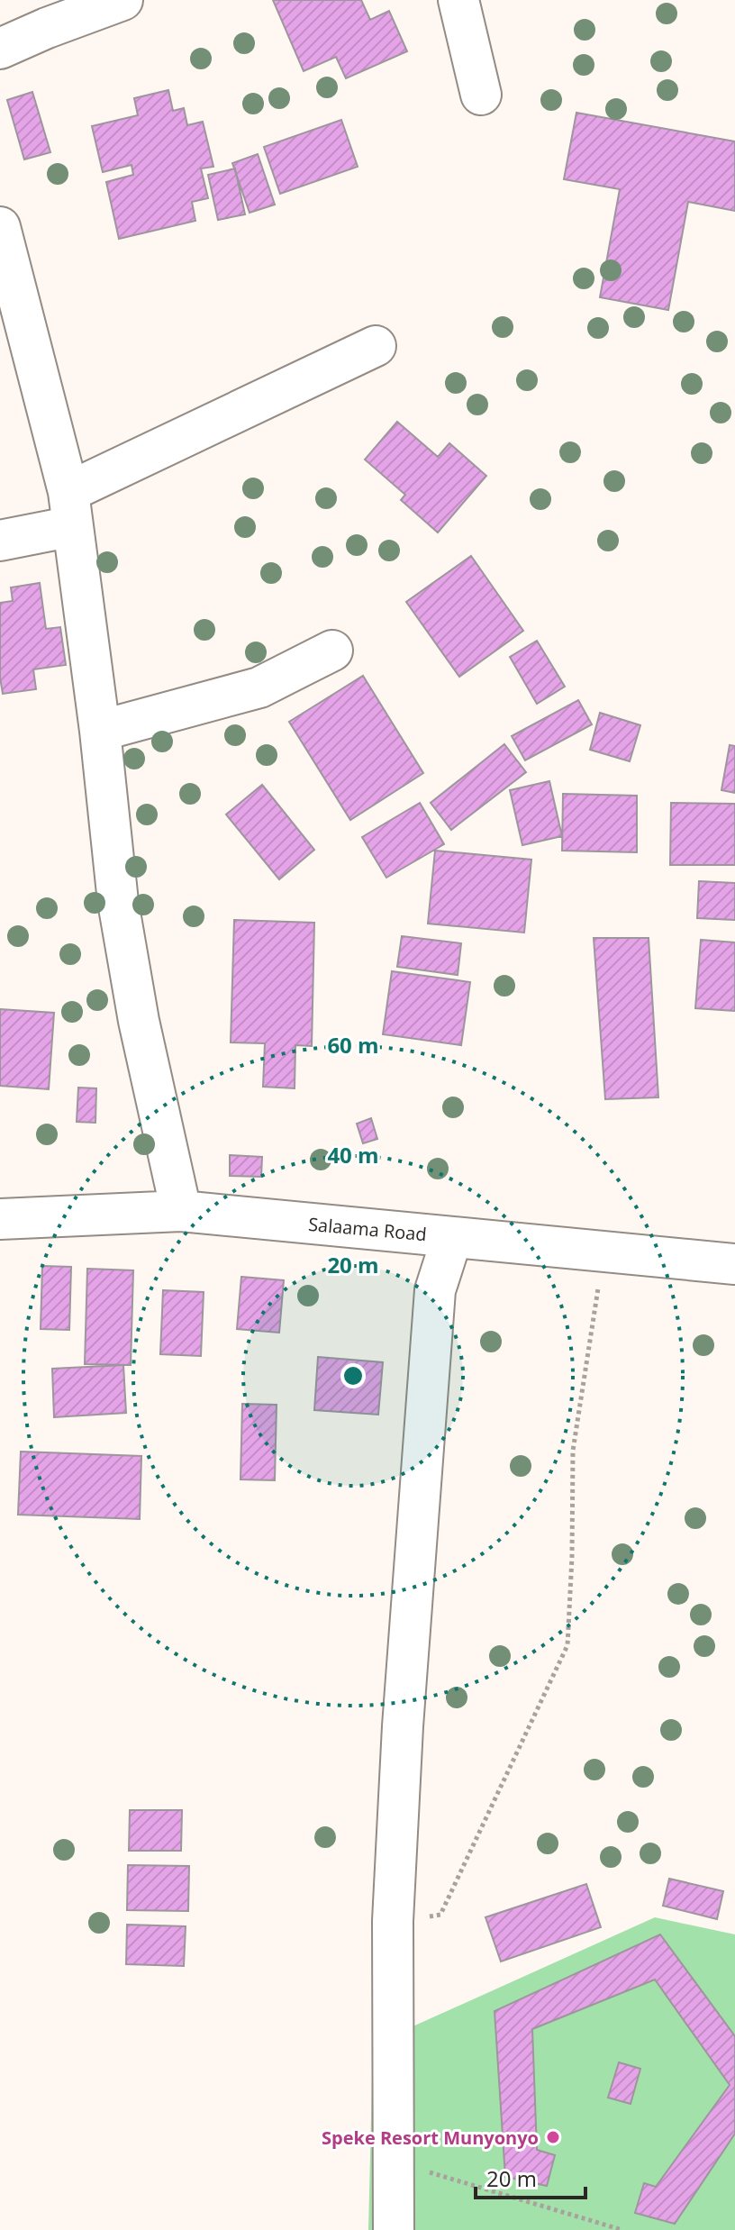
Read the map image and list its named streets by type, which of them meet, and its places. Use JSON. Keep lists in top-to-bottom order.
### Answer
{
  "streets": {
    "street": ["Salaama Road"]
  },
  "places": ["Speke Resort Munyonyo"],
  "scale_bar": "20 m",
  "rings": ["60 m", "40 m", "20 m"]
}
